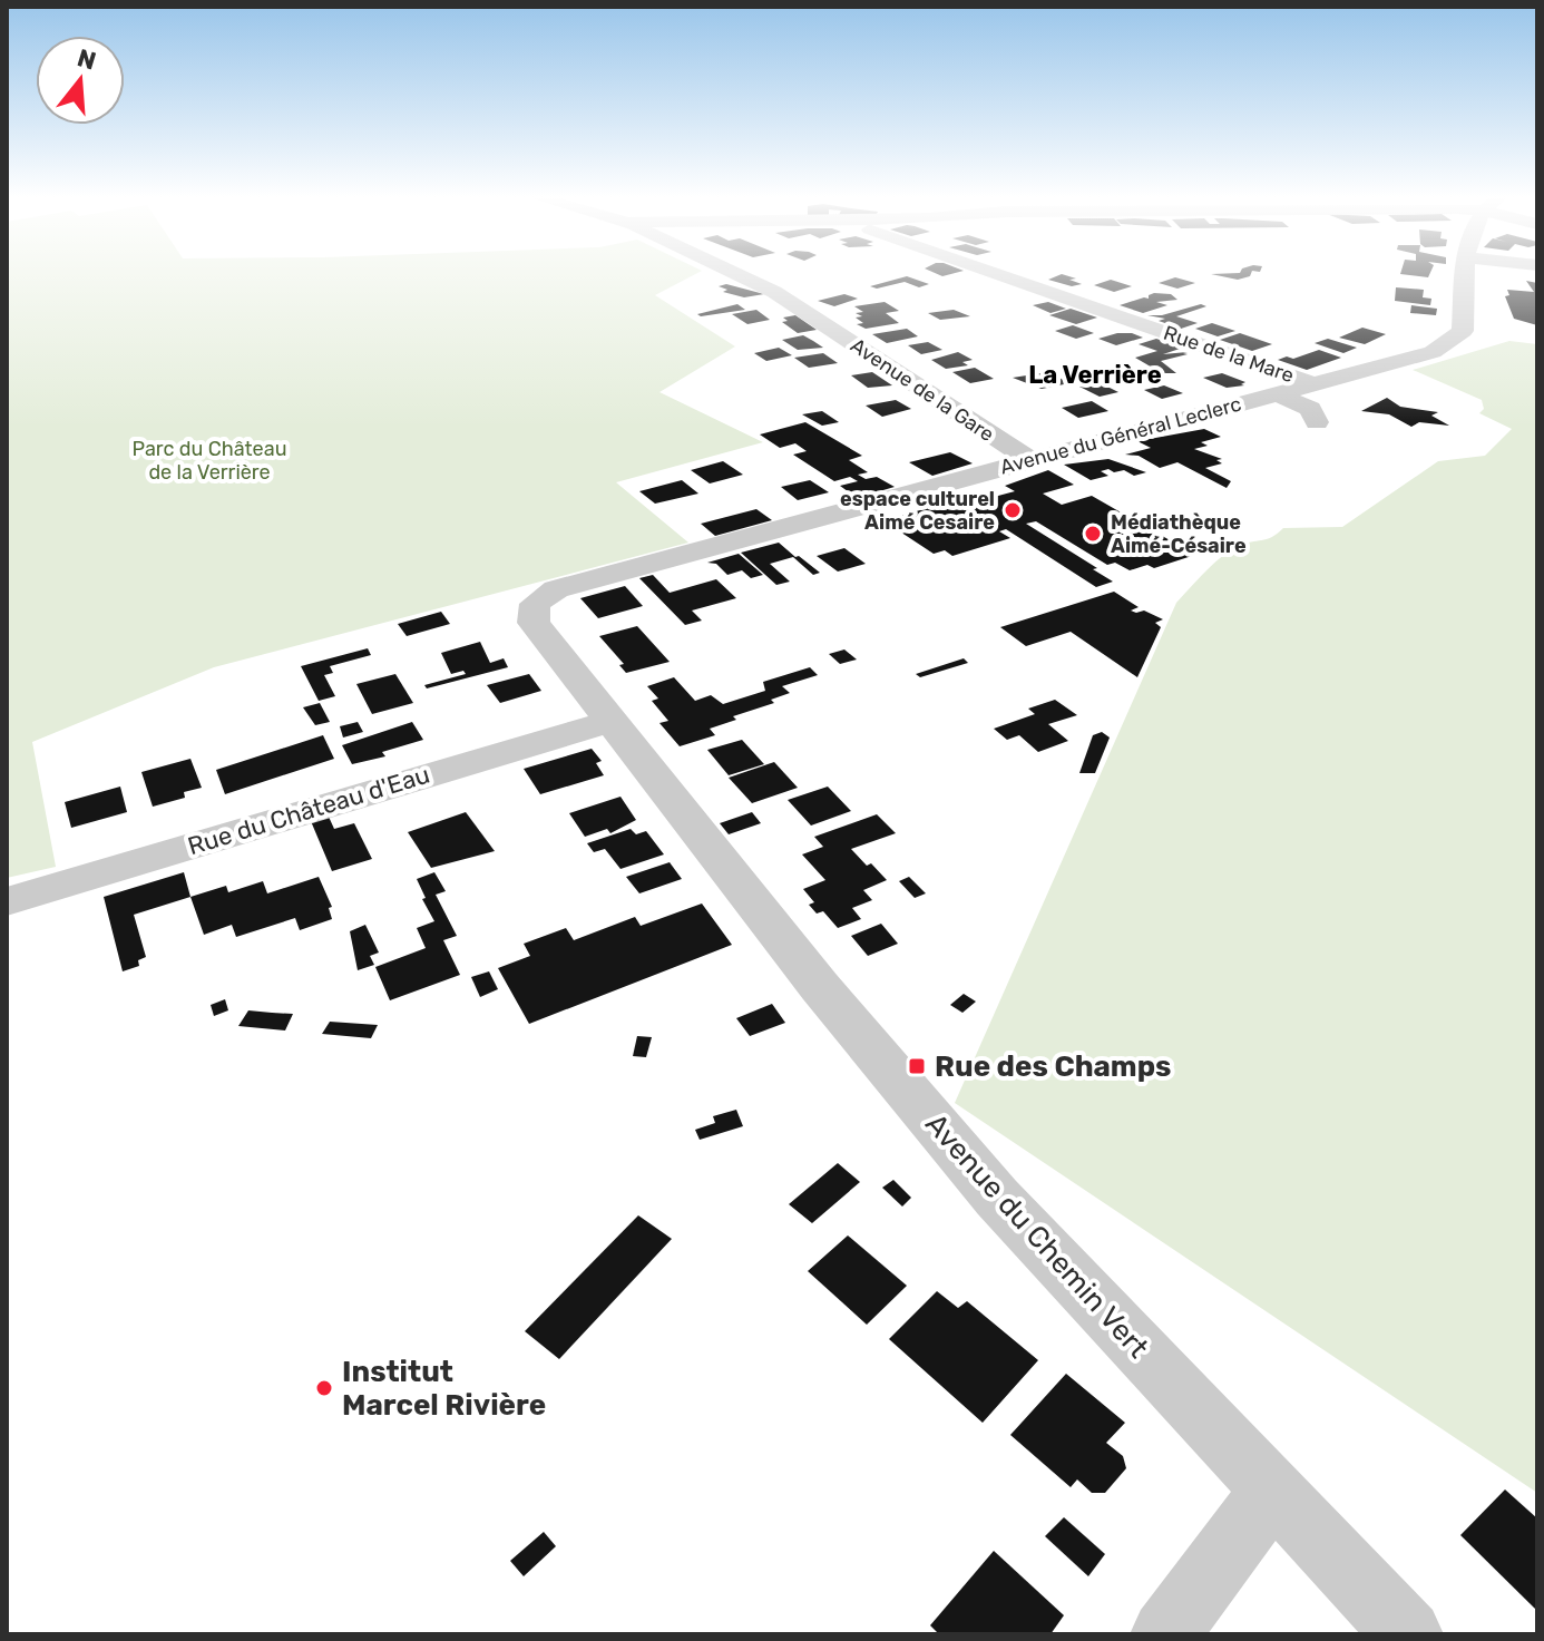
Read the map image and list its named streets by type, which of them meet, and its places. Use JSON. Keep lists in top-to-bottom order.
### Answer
{
  "streets": {
    "street": [
      "Rue de la Mare",
      "Avenue de la Gare",
      "Avenue du Général Leclerc",
      "Rue du Château d'Eau",
      "Avenue du Chemin Vert"
    ]
  },
  "crossings": [
    ["Rue de la Mare", "Avenue du Général Leclerc"],
    ["Avenue de la Gare", "Avenue du Général Leclerc"],
    ["Avenue du Général Leclerc", "Avenue du Chemin Vert"],
    ["Rue du Château d'Eau", "Avenue du Chemin Vert"]
  ],
  "districts": ["La Verrière"],
  "parks": ["Parc du Château de la Verrière"],
  "places": {
    "other": ["espace culturel Aimé Cesaire", "Médiathèque Aimé-Césaire", "Institut Marcel Rivière"],
    "transit": ["Rue des Champs"]
  },
  "north": "top"
}
